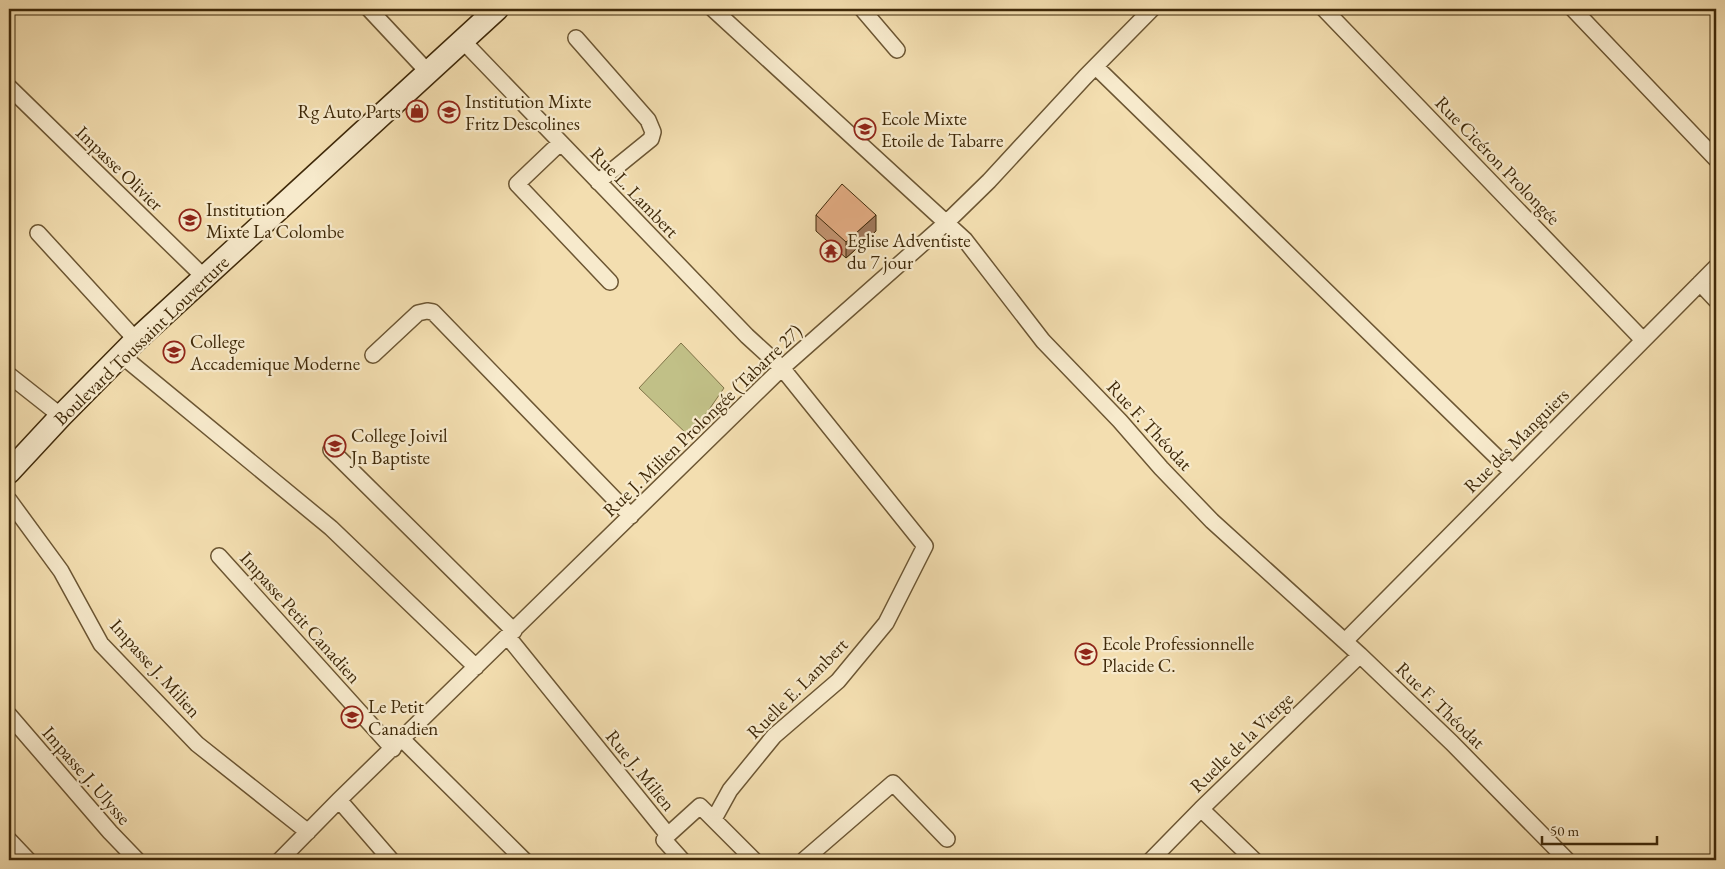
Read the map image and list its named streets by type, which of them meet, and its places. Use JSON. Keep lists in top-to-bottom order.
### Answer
{
  "streets": {
    "main road": ["Boulevard Toussaint Louverture"],
    "street": [
      "Rue Cicéron Prolongée",
      "Impasse Olivier",
      "Rue L. Lambert",
      "Rue J. Milien Prolongée (Tabarre 27)",
      "Rue F. Théodat",
      "Rue des Manguiers",
      "Impasse Petit Canadien",
      "Impasse J. Milien",
      "Ruelle E. Lambert",
      "Ruelle de la Vierge",
      "Rue J. Milien",
      "Impasse J. Ulysse"
    ]
  },
  "crossings": [
    ["Rue Cicéron Prolongée", "Rue des Manguiers"],
    ["Impasse Olivier", "Boulevard Toussaint Louverture"],
    ["Rue L. Lambert", "Boulevard Toussaint Louverture"],
    ["Rue L. Lambert", "Rue J. Milien Prolongée (Tabarre 27)"],
    ["Rue L. Lambert", "Ruelle E. Lambert"],
    ["Rue J. Milien Prolongée (Tabarre 27)", "Rue F. Théodat"],
    ["Rue J. Milien Prolongée (Tabarre 27)", "Impasse Petit Canadien"],
    ["Rue J. Milien Prolongée (Tabarre 27)", "Impasse J. Milien"],
    ["Rue J. Milien Prolongée (Tabarre 27)", "Ruelle E. Lambert"],
    ["Rue J. Milien Prolongée (Tabarre 27)", "Rue J. Milien"],
    ["Rue F. Théodat", "Rue des Manguiers"],
    ["Rue F. Théodat", "Ruelle de la Vierge"],
    ["Ruelle E. Lambert", "Rue J. Milien"]
  ],
  "places": {
    "shop": ["Rg Auto Parts"],
    "school or university": [
      "Institution Mixte Fritz Descolines",
      "Ecole Mixte Etoile de Tabarre",
      "Institution Mixte La Colombe",
      "College Accademique Moderne",
      "College Joivil Jn Baptiste",
      "Ecole Professionnelle Placide C.",
      "Le Petit Canadien"
    ],
    "temple": ["Eglise Adventiste du 7 jour"]
  },
  "scale_bar": "50 m"
}
